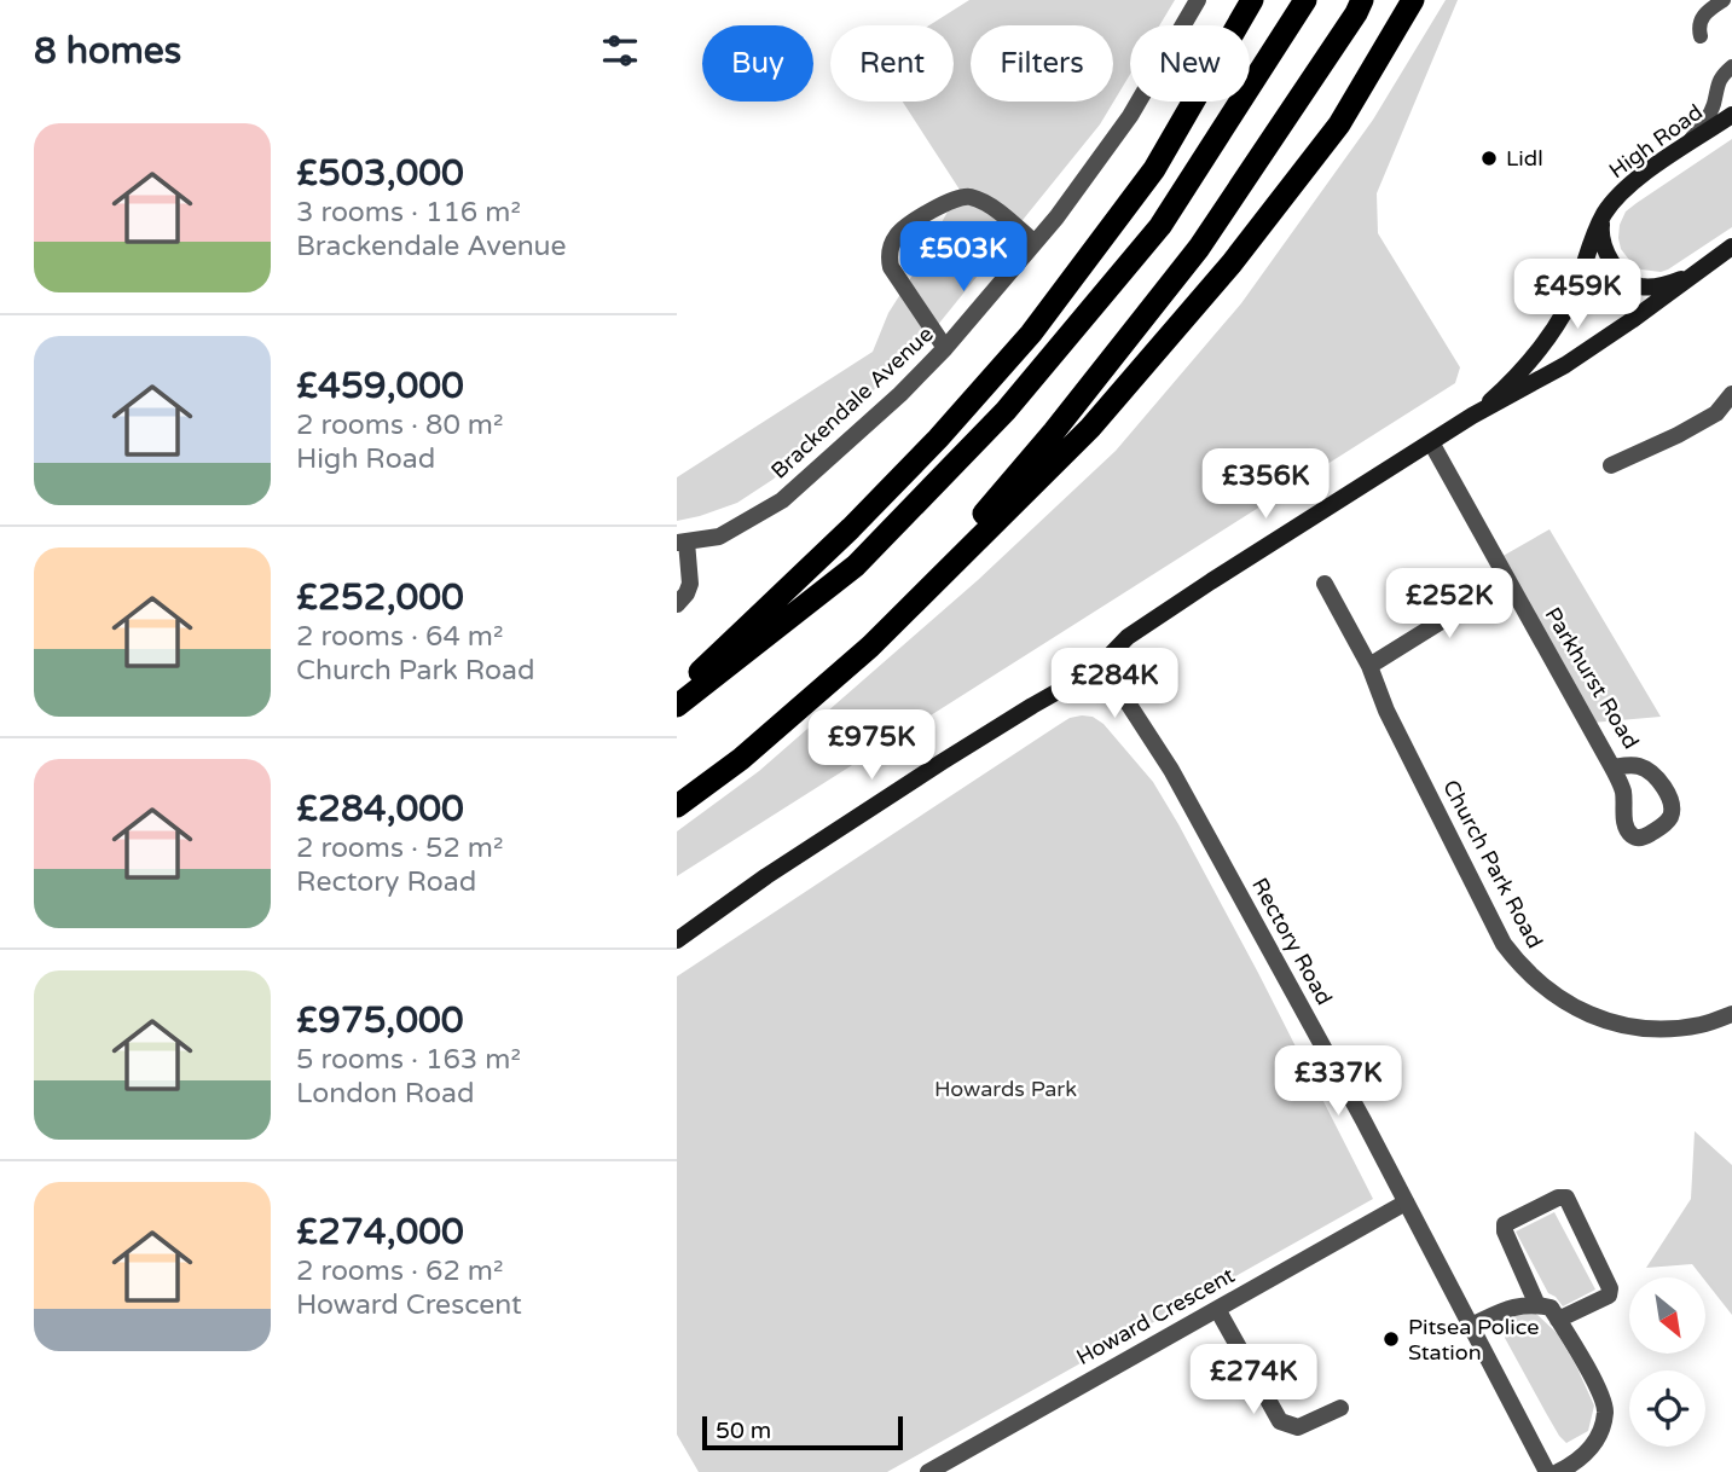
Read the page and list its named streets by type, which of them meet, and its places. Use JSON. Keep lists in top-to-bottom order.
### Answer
{
  "streets": {
    "main road": ["High Road"],
    "street": [
      "Brackendale Avenue",
      "Parkhurst Road",
      "Church Park Road",
      "Rectory Road",
      "Howard Crescent"
    ]
  },
  "crossings": [
    ["High Road", "Parkhurst Road"],
    ["High Road", "Rectory Road"],
    ["Rectory Road", "Howard Crescent"]
  ],
  "parks": ["Howards Park"],
  "places": ["Lidl", "Pitsea Police Station"],
  "scale_bar": "50 m",
  "north": "bottom right",
  "page": {
    "heading": "8 homes",
    "chip": [
      "Buy",
      "Rent",
      "Filters",
      "New"
    ],
    "list": [
      {
        "name": "£503,000",
        "note": "3 rooms · 116 m² · Brackendale Avenue"
      },
      {
        "name": "£459,000",
        "note": "2 rooms · 80 m² · High Road"
      },
      {
        "name": "£252,000",
        "note": "2 rooms · 64 m² · Church Park Road"
      },
      {
        "name": "£284,000",
        "note": "2 rooms · 52 m² · Rectory Road"
      },
      {
        "name": "£975,000",
        "note": "5 rooms · 163 m² · London Road"
      },
      {
        "name": "£274,000",
        "note": "2 rooms · 62 m² · Howard Crescent"
      }
    ],
    "price": [
      "£503K",
      "£459K",
      "£356K",
      "£252K",
      "£284K",
      "£975K",
      "£337K",
      "£274K"
    ],
    "scale": "50 m"
  }
}
